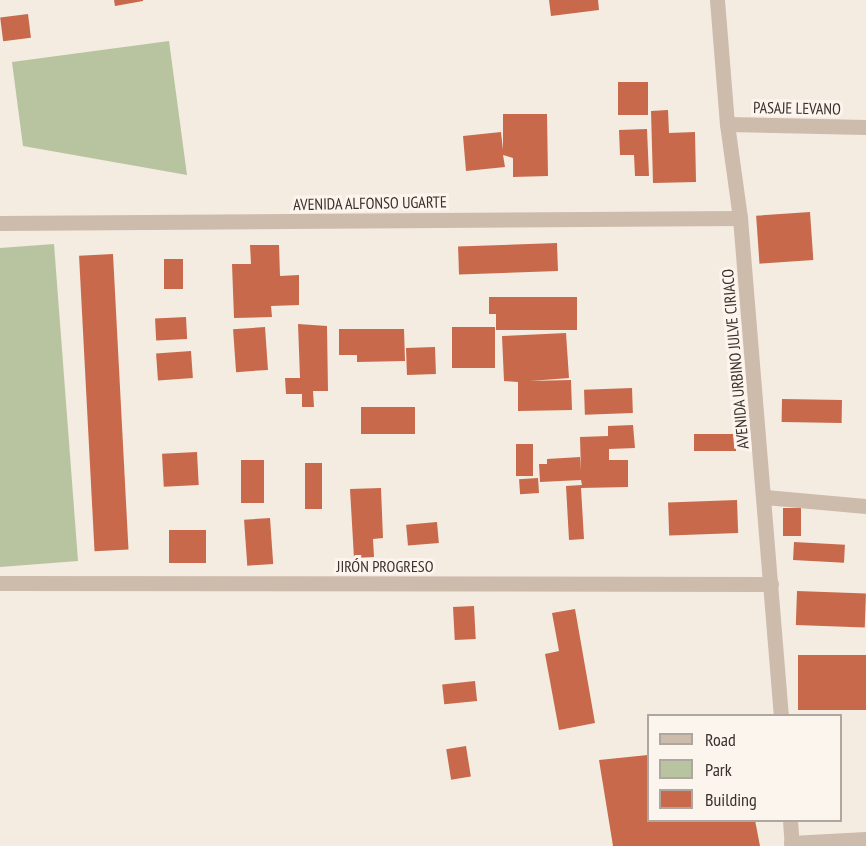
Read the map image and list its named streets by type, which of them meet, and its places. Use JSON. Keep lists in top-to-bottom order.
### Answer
{
  "streets": {
    "street": [
      "PASAJE LEVANO",
      "AVENIDA ALFONSO UGARTE",
      "AVENIDA URBINO JULVE CIRIACO",
      "JIRÓN PROGRESO"
    ]
  },
  "crossings": [
    ["PASAJE LEVANO", "AVENIDA URBINO JULVE CIRIACO"],
    ["AVENIDA ALFONSO UGARTE", "AVENIDA URBINO JULVE CIRIACO"],
    ["AVENIDA URBINO JULVE CIRIACO", "JIRÓN PROGRESO"]
  ],
  "legend": ["Road", "Park", "Building"]
}
